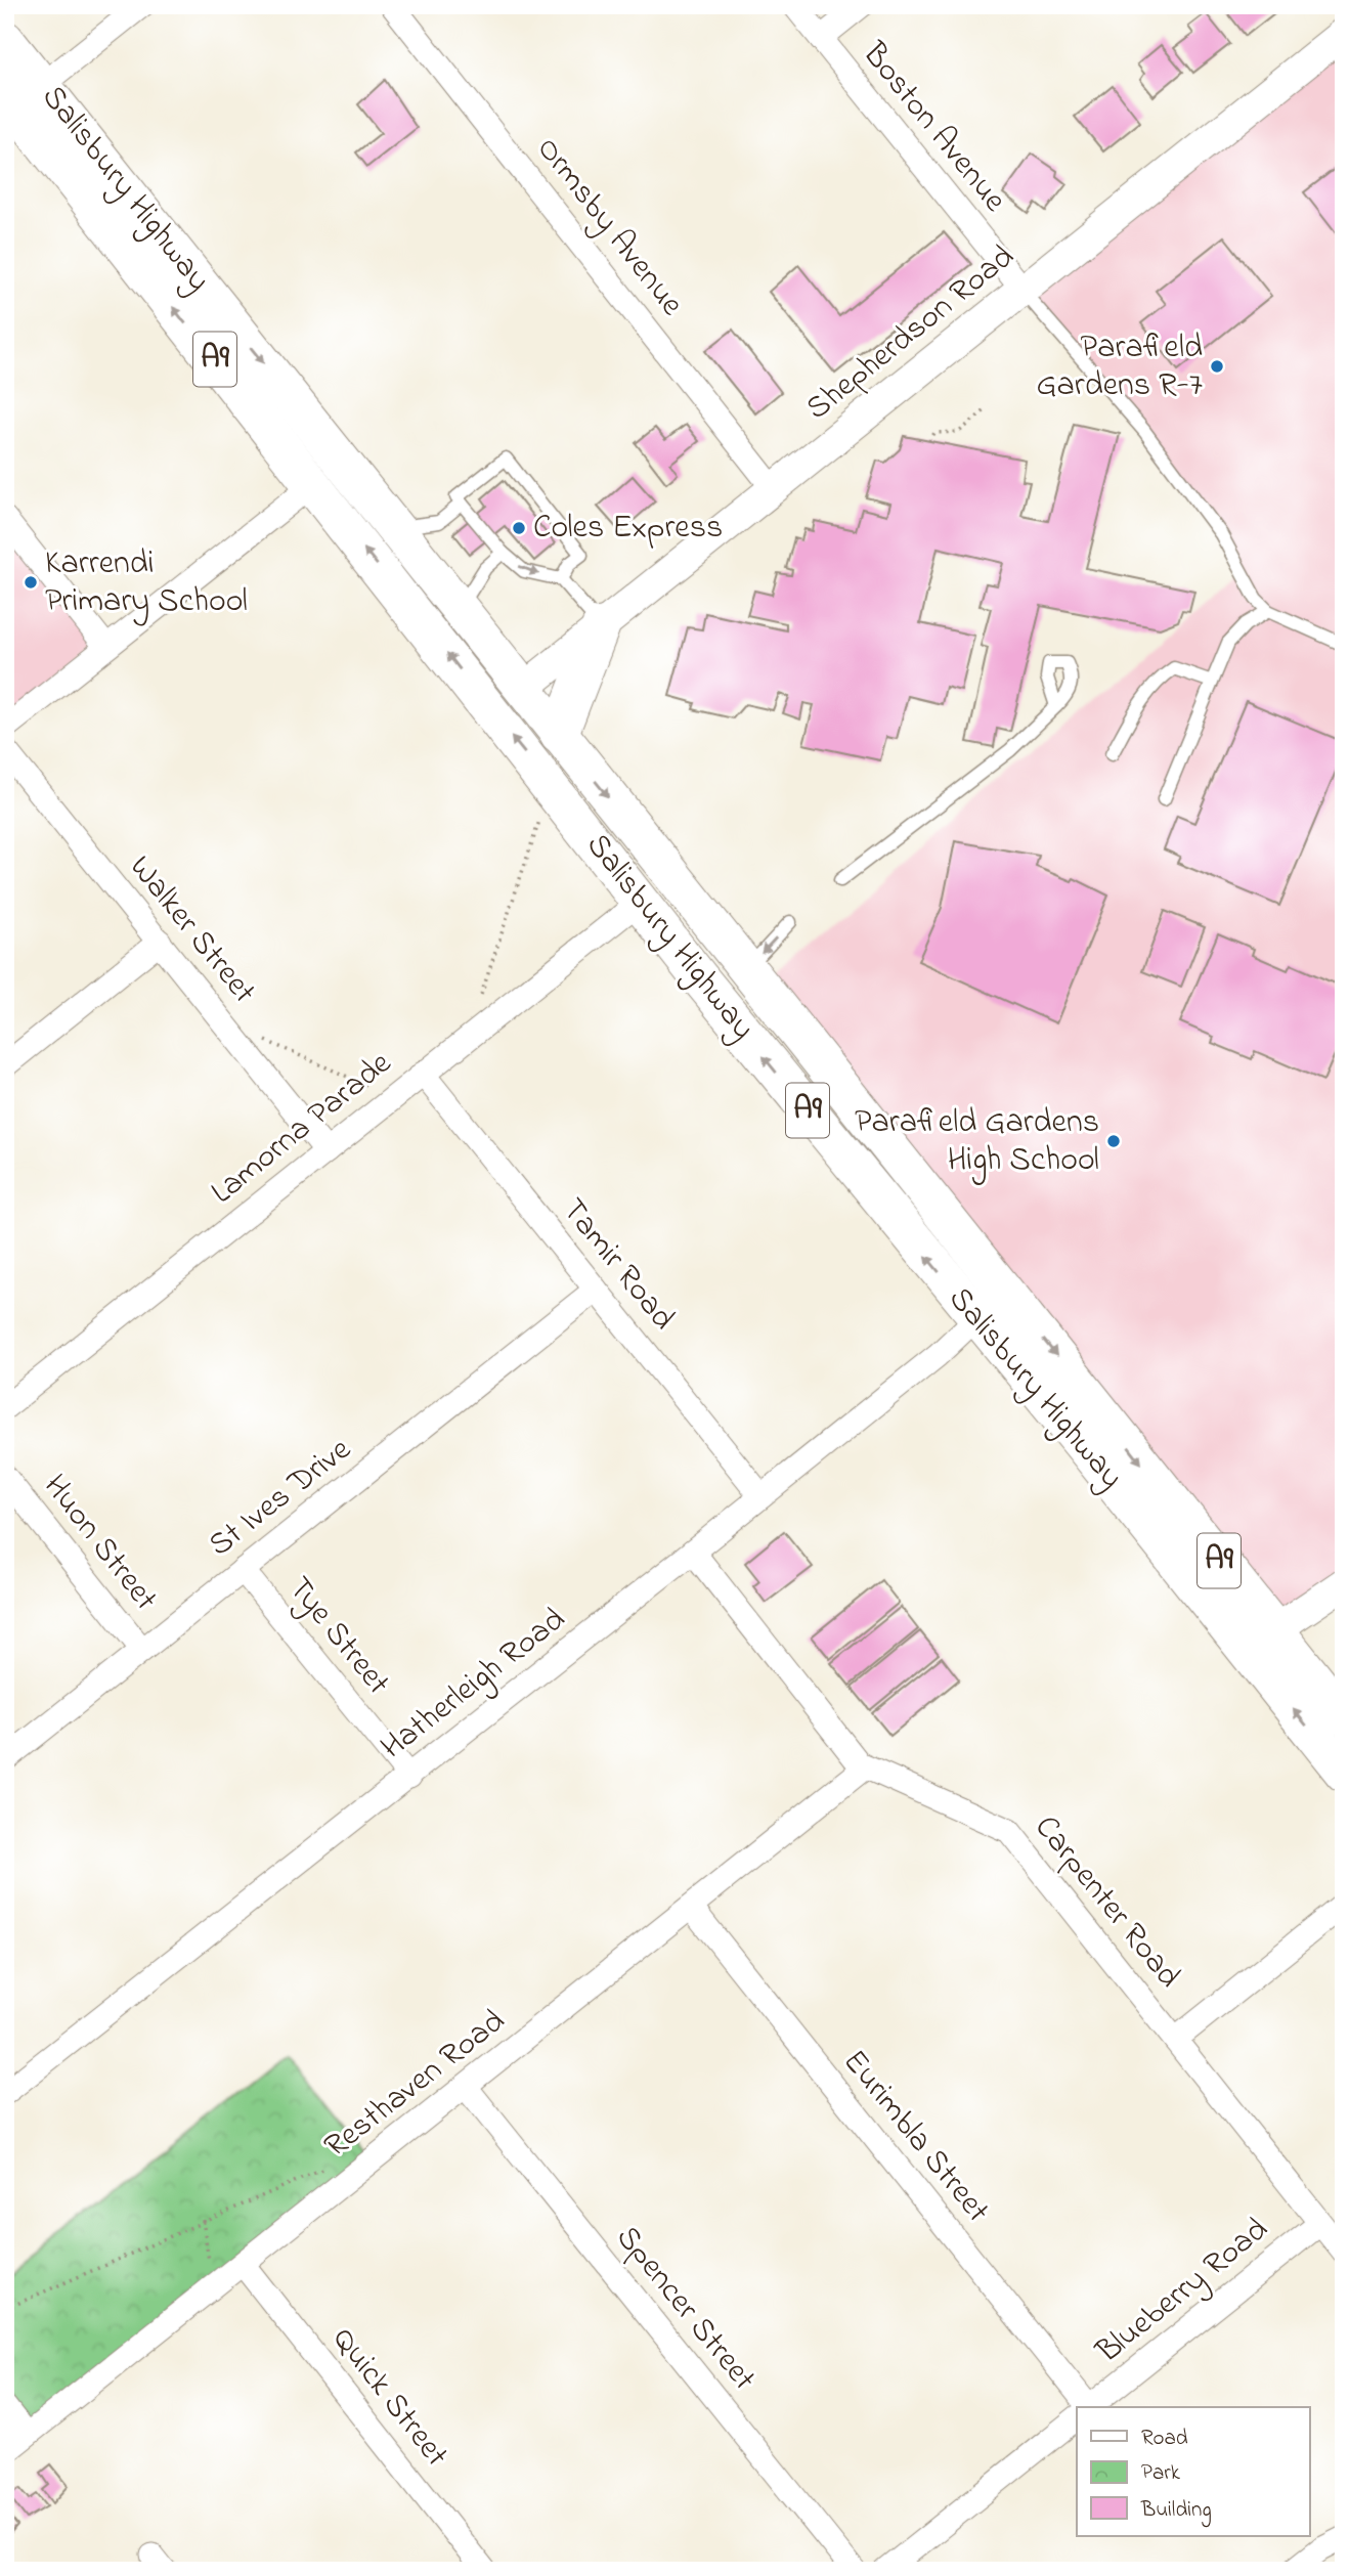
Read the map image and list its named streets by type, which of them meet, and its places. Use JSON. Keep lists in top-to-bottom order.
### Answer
{
  "streets": {
    "main road": ["Salisbury Highway", "A9"],
    "street": [
      "Boston Avenue",
      "Ormsby Avenue",
      "Shepherdson Road",
      "Walker Street",
      "Lamorna Parade",
      "Tamir Road",
      "St Ives Drive",
      "Huon Street",
      "Tye Street",
      "Hatherleigh Road",
      "Carpenter Road",
      "Resthaven Road",
      "Eurimbla Street",
      "Blueberry Road",
      "Spencer Street",
      "Quick Street"
    ]
  },
  "crossings": [
    ["Boston Avenue", "Shepherdson Road"],
    ["Salisbury Highway", "Shepherdson Road"],
    ["Salisbury Highway", "Lamorna Parade"],
    ["Salisbury Highway", "Hatherleigh Road"],
    ["Ormsby Avenue", "Shepherdson Road"],
    ["Walker Street", "Lamorna Parade"],
    ["Lamorna Parade", "Tamir Road"],
    ["Tamir Road", "St Ives Drive"],
    ["Tamir Road", "Hatherleigh Road"],
    ["St Ives Drive", "Huon Street"],
    ["St Ives Drive", "Tye Street"],
    ["Tye Street", "Hatherleigh Road"],
    ["Hatherleigh Road", "Carpenter Road"],
    ["Carpenter Road", "Resthaven Road"],
    ["Carpenter Road", "Blueberry Road"],
    ["Resthaven Road", "Eurimbla Street"],
    ["Resthaven Road", "Spencer Street"],
    ["Resthaven Road", "Quick Street"]
  ],
  "places": [
    "Parafield Gardens R-7",
    "Coles Express",
    "Karrendi Primary School",
    "Parafield Gardens High School"
  ],
  "legend": ["Road", "Park", "Building"]
}
